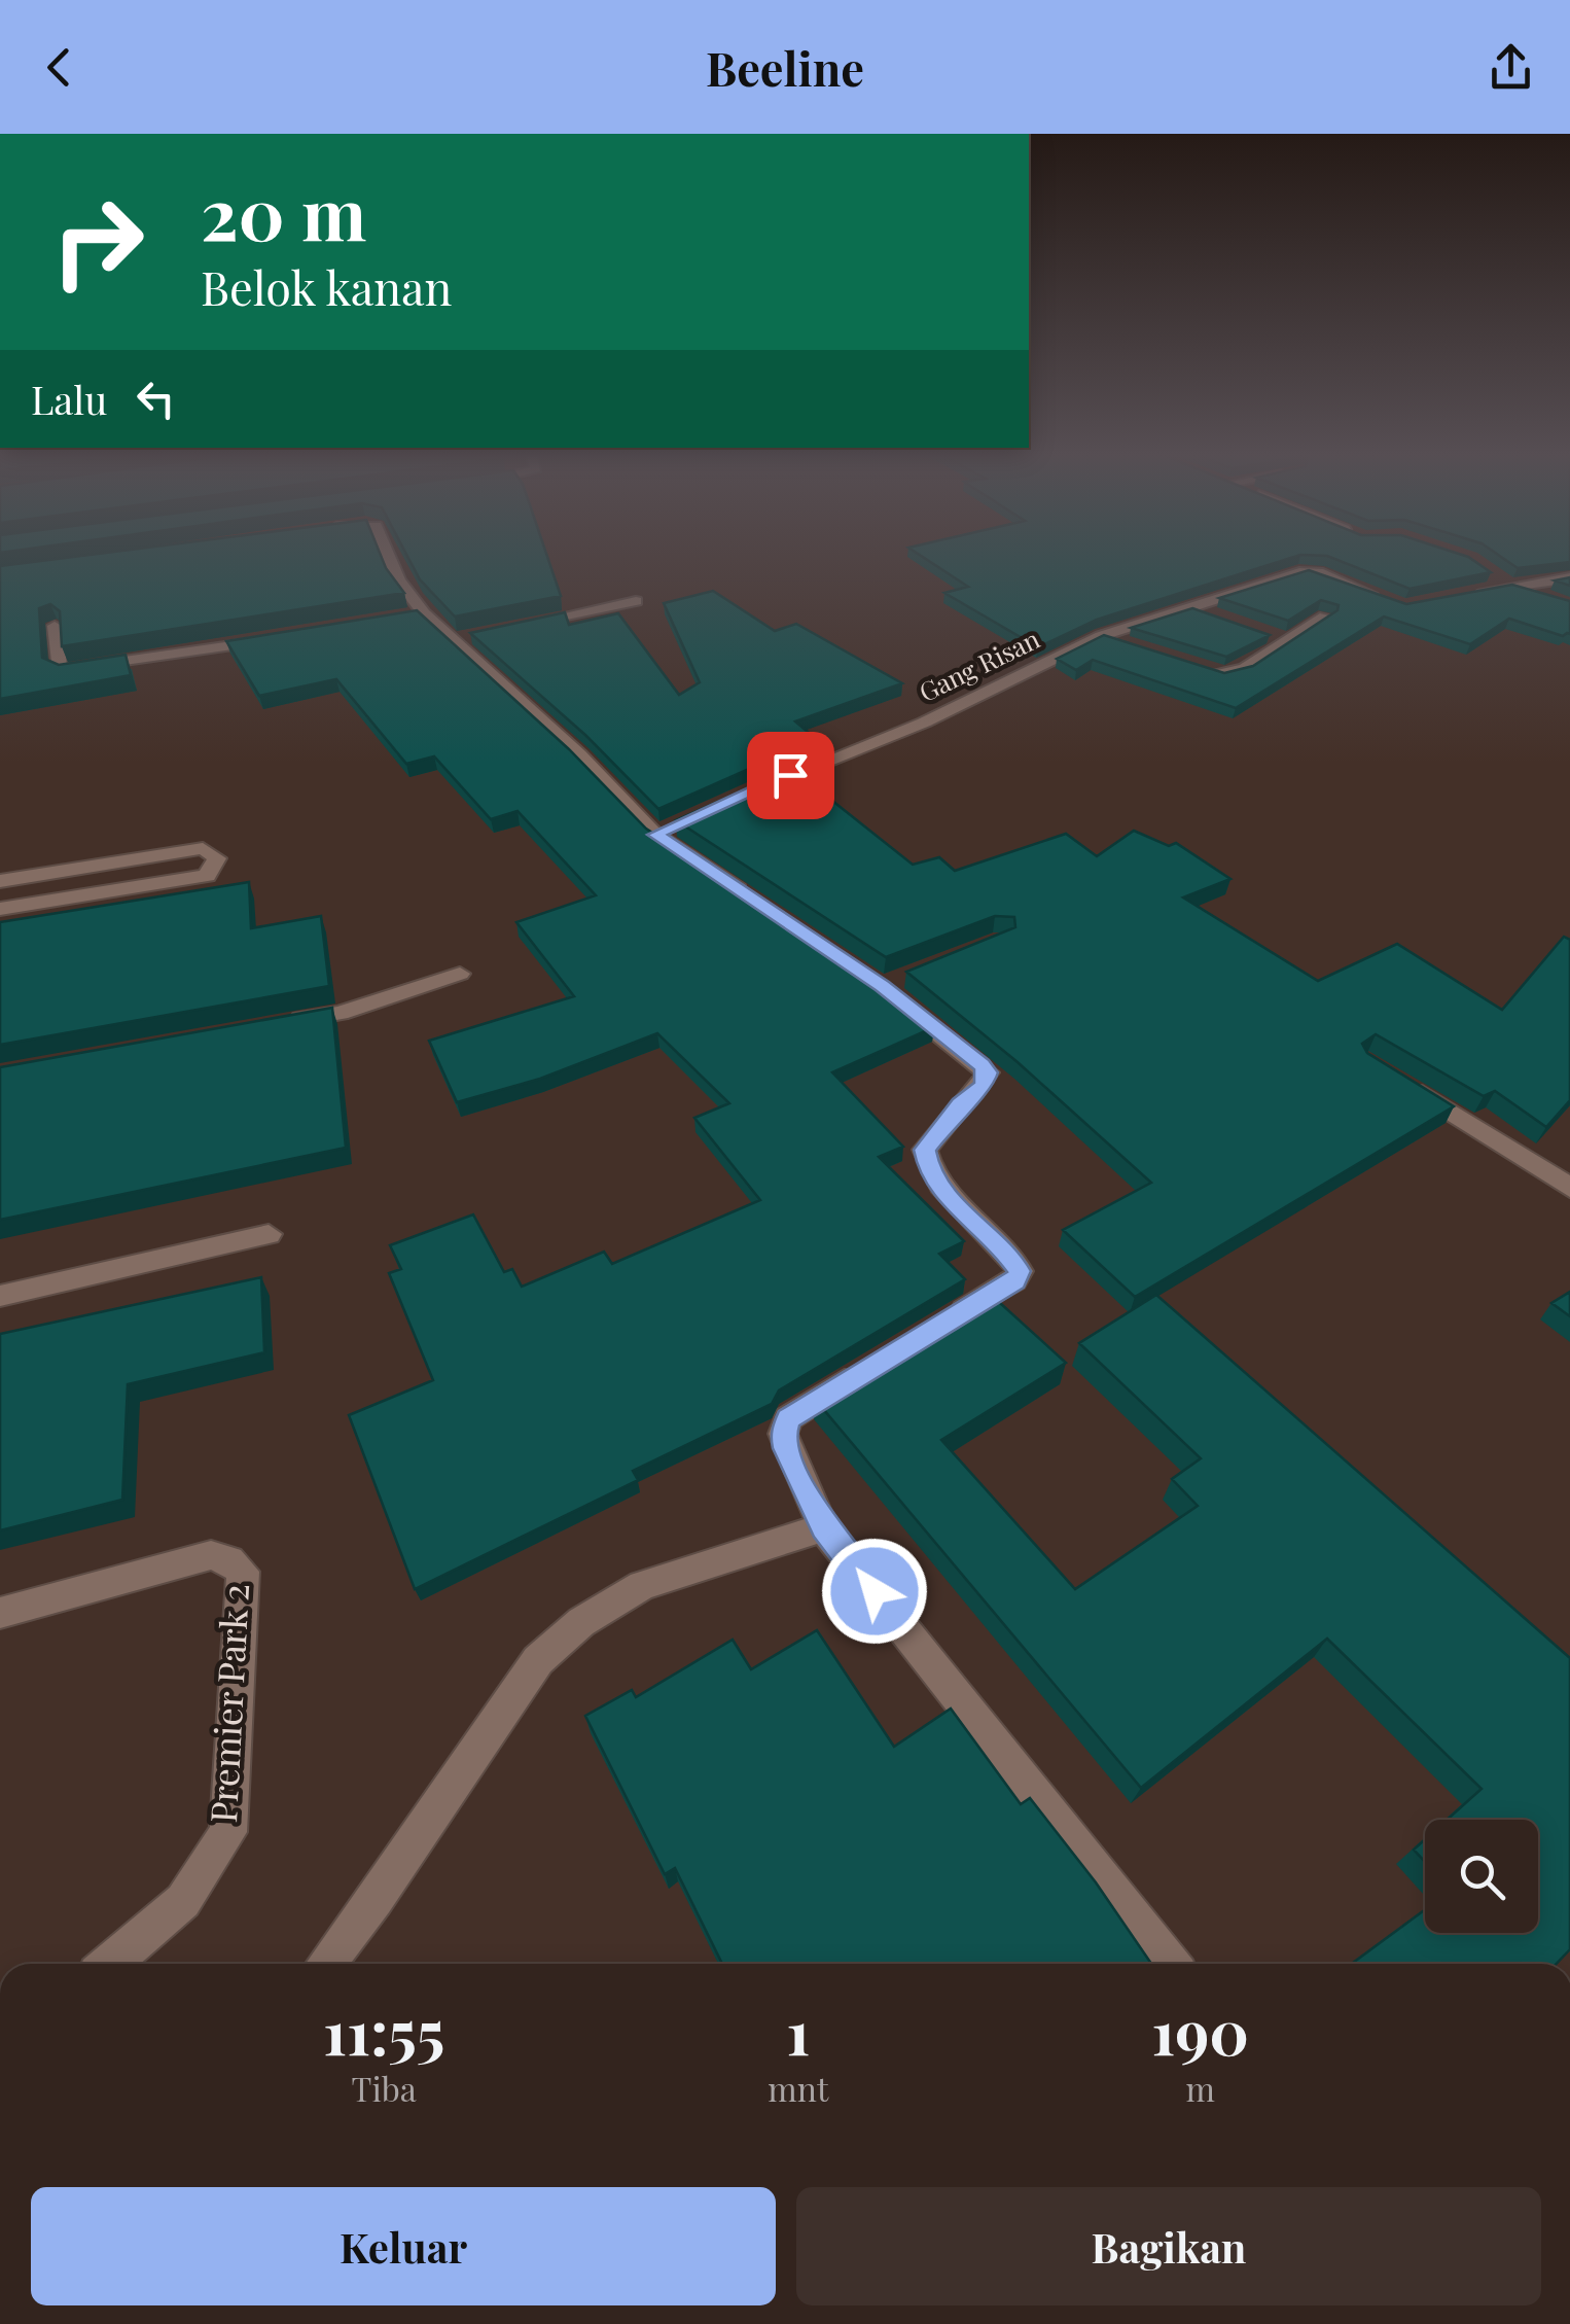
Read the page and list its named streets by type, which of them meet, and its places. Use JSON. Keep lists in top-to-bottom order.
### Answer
{
  "streets": {
    "street": ["Gang Risan", "Premier Park 2"]
  },
  "page": {
    "header": "Beeline",
    "turn": ["20 m", "Belok kanan"],
    "then": "Lalu",
    "eta": [
      "11:55",
      "Tiba",
      "1",
      "mnt",
      "190",
      "m"
    ],
    "buttons": ["Keluar", "Bagikan"]
  }
}
